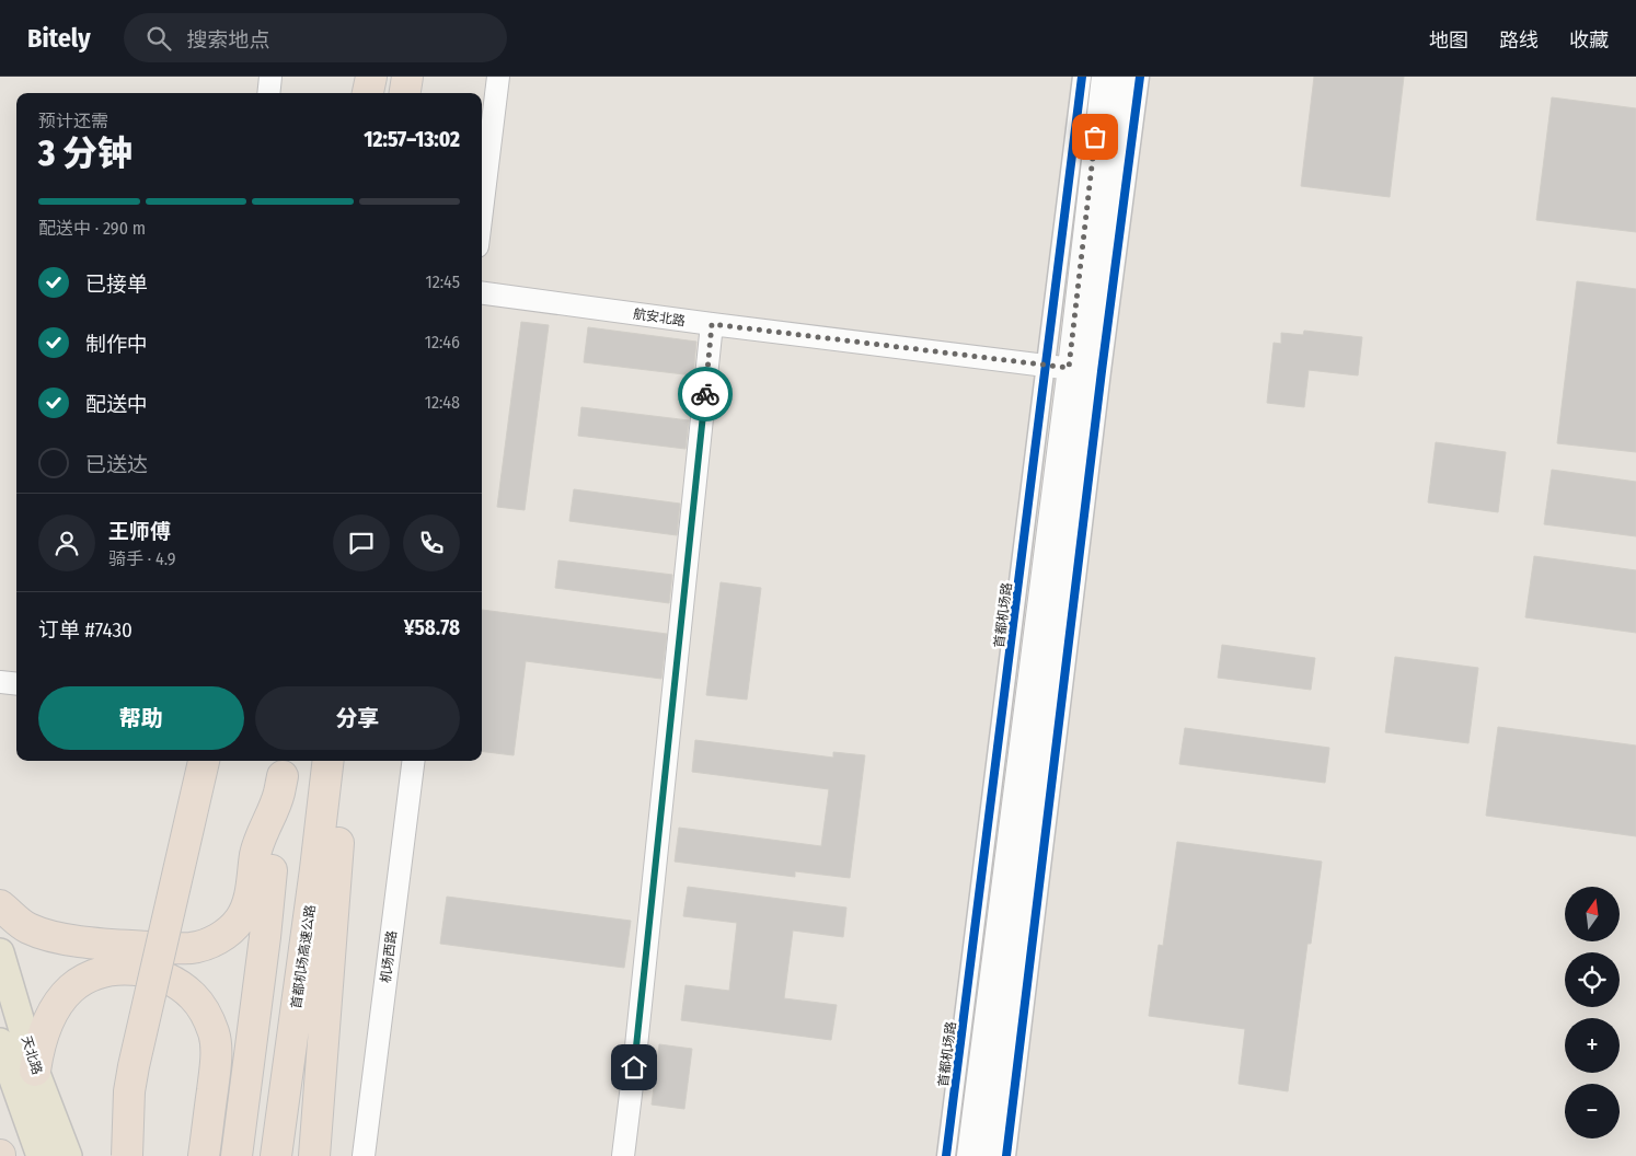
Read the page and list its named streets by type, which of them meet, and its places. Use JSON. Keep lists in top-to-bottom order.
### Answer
{
  "streets": {
    "highway": ["首都机场高速公路"],
    "main road": ["天北路"],
    "street": ["航安北路", "首都机场路", "机场西路"]
  },
  "crossings": [
    ["航安北路", "首都机场路"]
  ],
  "north": "top",
  "page": {
    "header": "Bitely",
    "search": "搜索地点",
    "nav": ["地图", "路线", "收藏"],
    "heading": ["3 分钟", "预计还需", "12:57–13:02"],
    "panel": [
      "王师傅",
      "骑手 · 4.9",
      "订单 #7430",
      "¥58.78"
    ],
    "bar": "配送中 · 290 m",
    "list": [
      ["已接单", "12:45"],
      ["制作中", "12:46"],
      ["配送中", "12:48"],
      "已送达"
    ],
    "buttons": ["帮助", "分享"],
    "map_buttons": ["+", "−"]
  }
}
